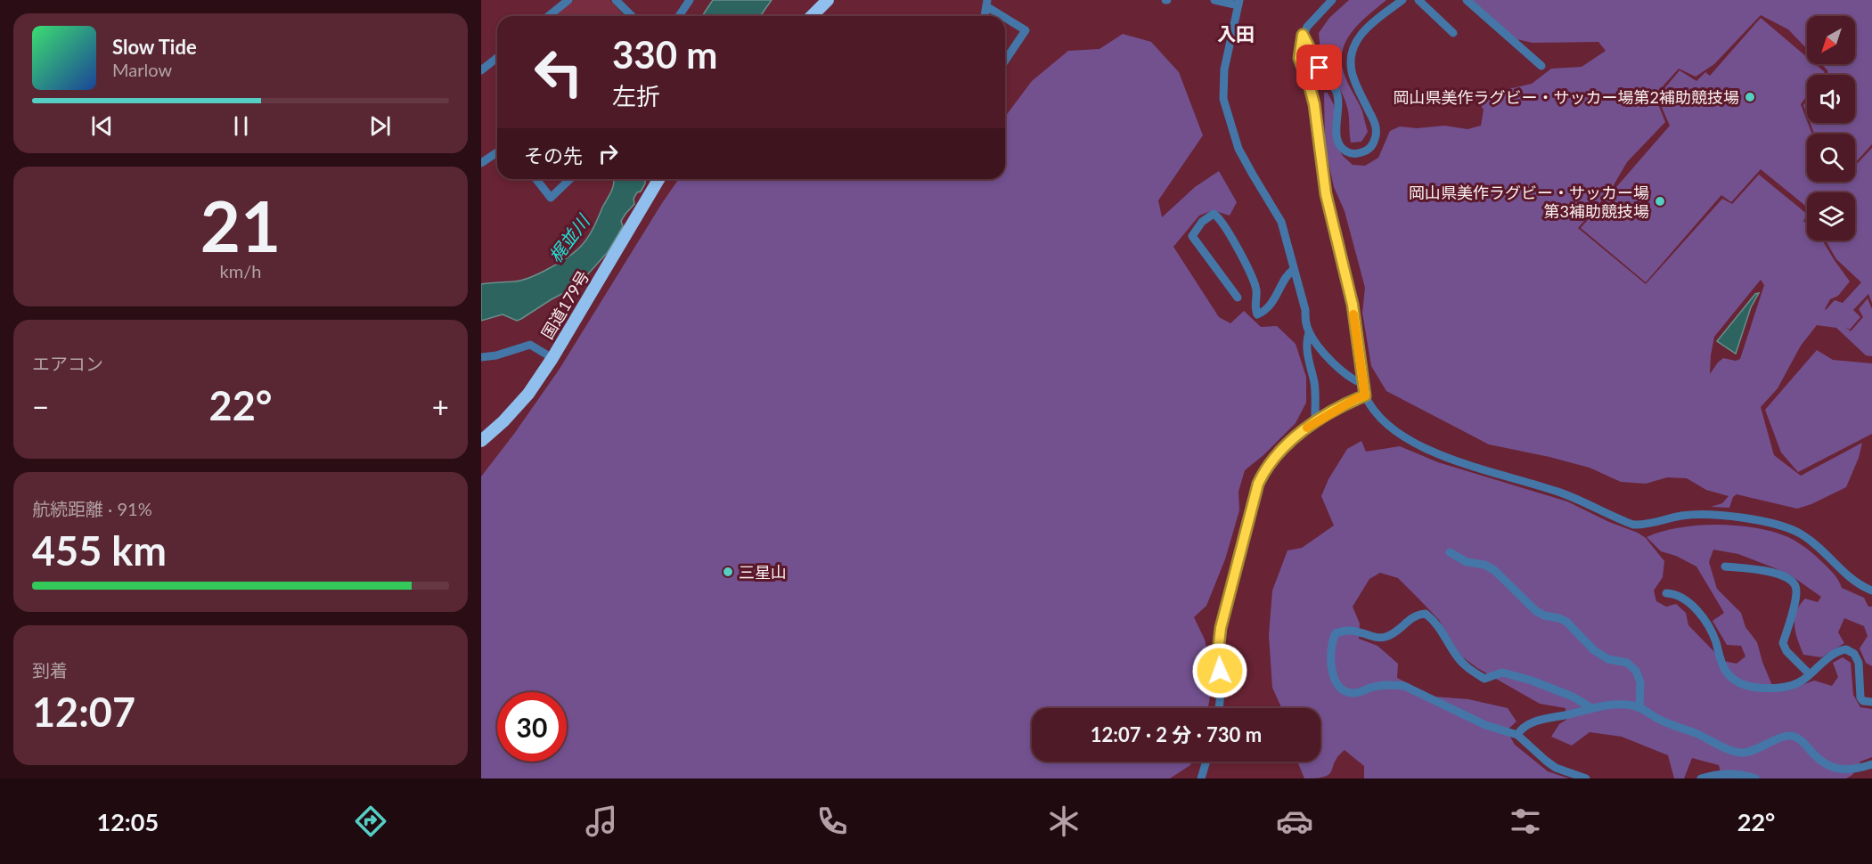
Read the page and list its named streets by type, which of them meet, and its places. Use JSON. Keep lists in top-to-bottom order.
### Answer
{
  "streets": {
    "highway": ["国道179号"]
  },
  "districts": ["入田"],
  "water": ["梶並川"],
  "places": ["岡山県美作ラグビー・サッカー場第2補助競技場", "岡山県美作ラグビー・サッカー場 第3補助競技場", "三星山"],
  "north": "bottom left",
  "page": {
    "turn": ["330 m", "左折"],
    "song": ["Slow Tide", "Marlow"],
    "then": "その先",
    "tile": [
      ["21", "km/h"],
      "エアコン",
      ["航続距離 · 91%", "455 km"],
      ["到着", "12:07"]
    ],
    "heat": ["−", "22°", "+"],
    "limit": "30",
    "trip": "12:07 · 2 分 · 730 m",
    "tabs": ["12:05", "22°"]
  }
}
